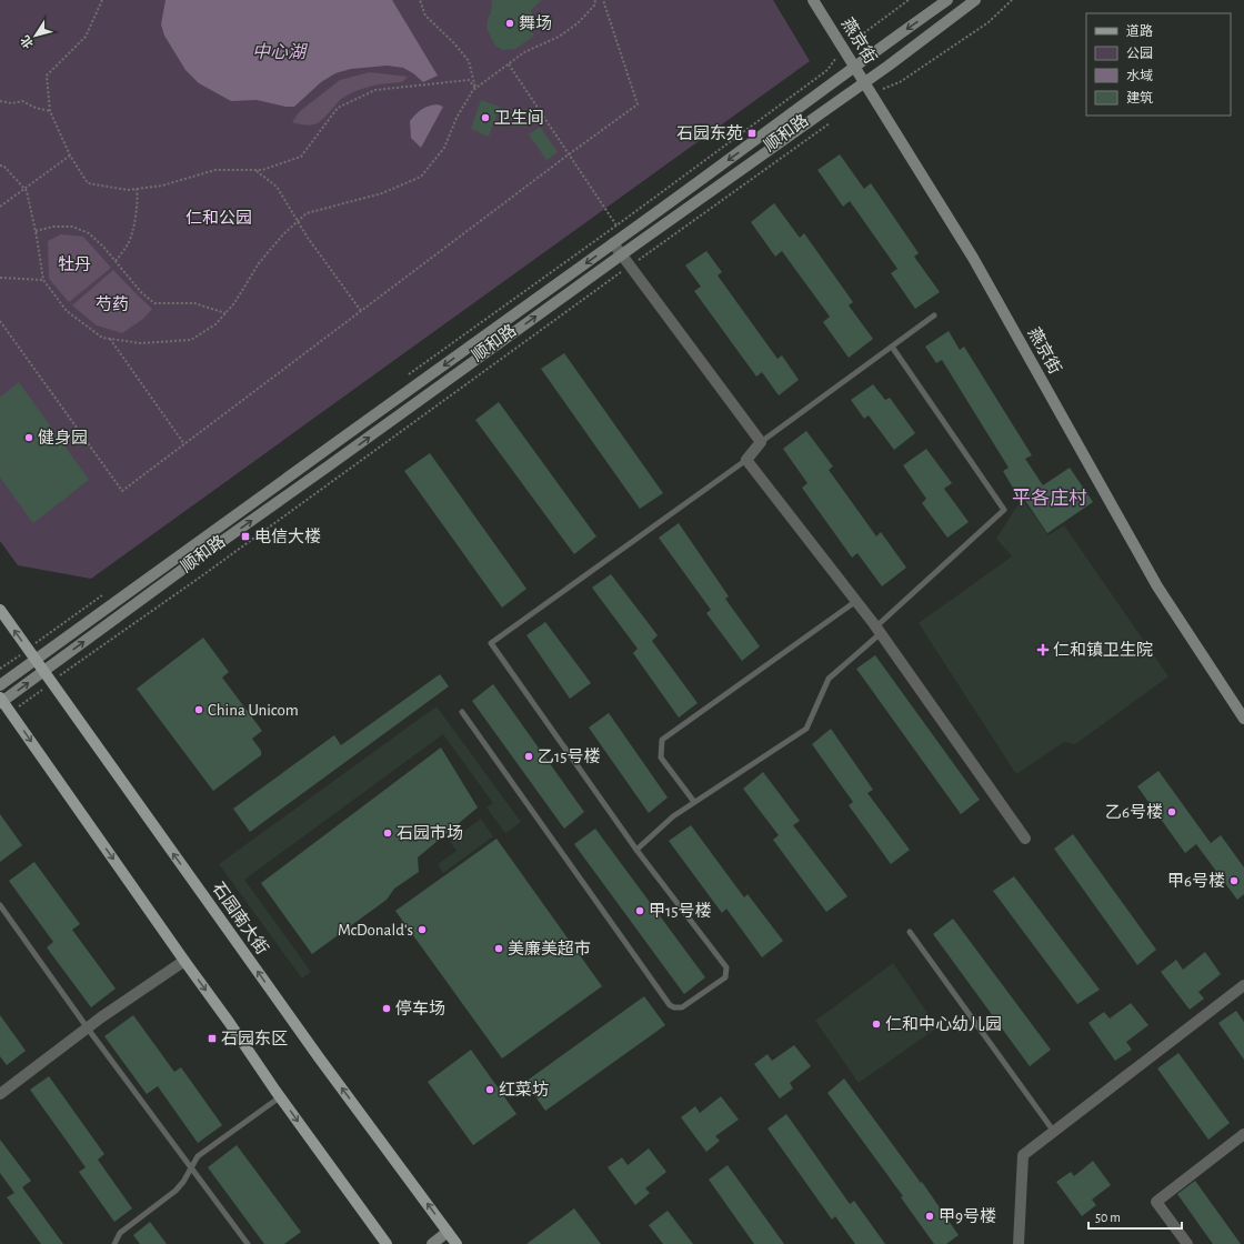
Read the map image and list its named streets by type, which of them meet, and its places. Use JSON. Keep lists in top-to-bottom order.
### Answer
{
  "streets": {
    "main road": ["燕京街", "顺和路", "石园南大街"]
  },
  "crossings": [
    ["燕京街", "顺和路"],
    ["顺和路", "石园南大街"]
  ],
  "districts": ["平各庄村"],
  "water": ["中心湖"],
  "parks": ["仁和公园", "牡丹", "芍药"],
  "places": {
    "other": [
      "舞场",
      "卫生间",
      "健身园",
      "China Unicom",
      "乙15号楼",
      "乙6号楼",
      "石园市场",
      "甲6号楼",
      "甲15号楼",
      "McDonald's",
      "美廉美超市",
      "停车场",
      "仁和中心幼儿园",
      "红菜坊",
      "甲9号楼"
    ],
    "transit": ["石园东苑", "电信大楼", "石园东区"],
    "health": ["仁和镇卫生院"]
  },
  "legend": [
    "道路",
    "公园",
    "水域",
    "建筑"
  ],
  "scale_bar": "50 m",
  "north": "bottom left"
}
